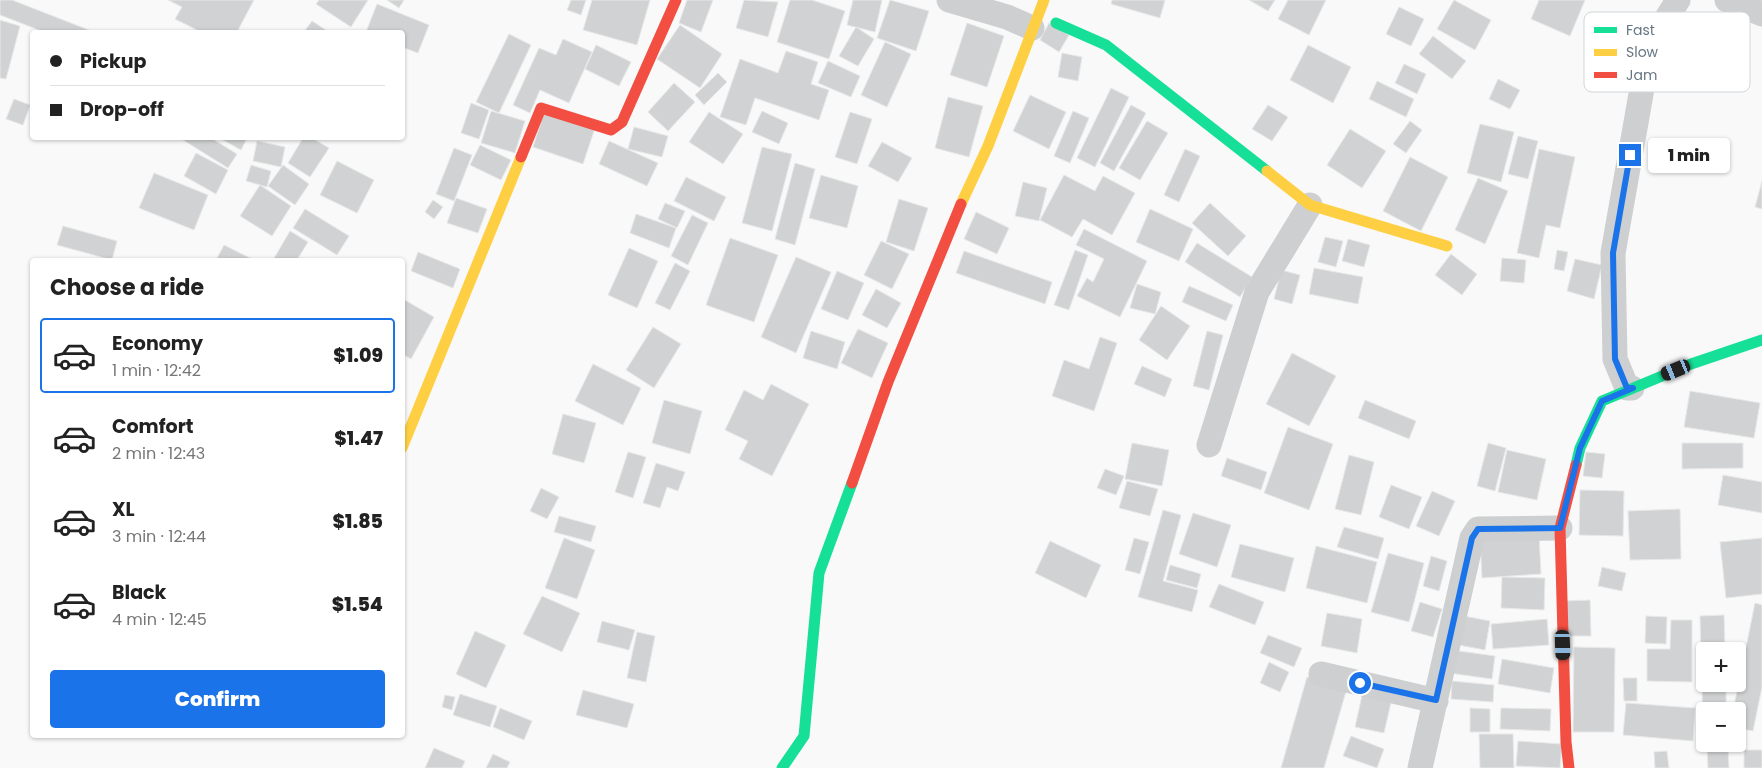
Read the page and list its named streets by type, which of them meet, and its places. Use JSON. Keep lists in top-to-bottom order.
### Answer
{
  "legend": ["Fast", "Slow", "Jam"],
  "page": {
    "banner": ["Pickup", "Drop-off"],
    "bubble": "1 min",
    "heading": "Choose a ride",
    "list": [
      {
        "name": "Economy",
        "note": "1 min · 12:42",
        "value": "$1.09"
      },
      {
        "name": "Comfort",
        "note": "2 min · 12:43",
        "value": "$1.47"
      },
      {
        "name": "XL",
        "note": "3 min · 12:44",
        "value": "$1.85"
      },
      {
        "name": "Black",
        "note": "4 min · 12:45",
        "value": "$1.54"
      }
    ],
    "map_buttons": ["+", "−"],
    "buttons": "Confirm"
  }
}
